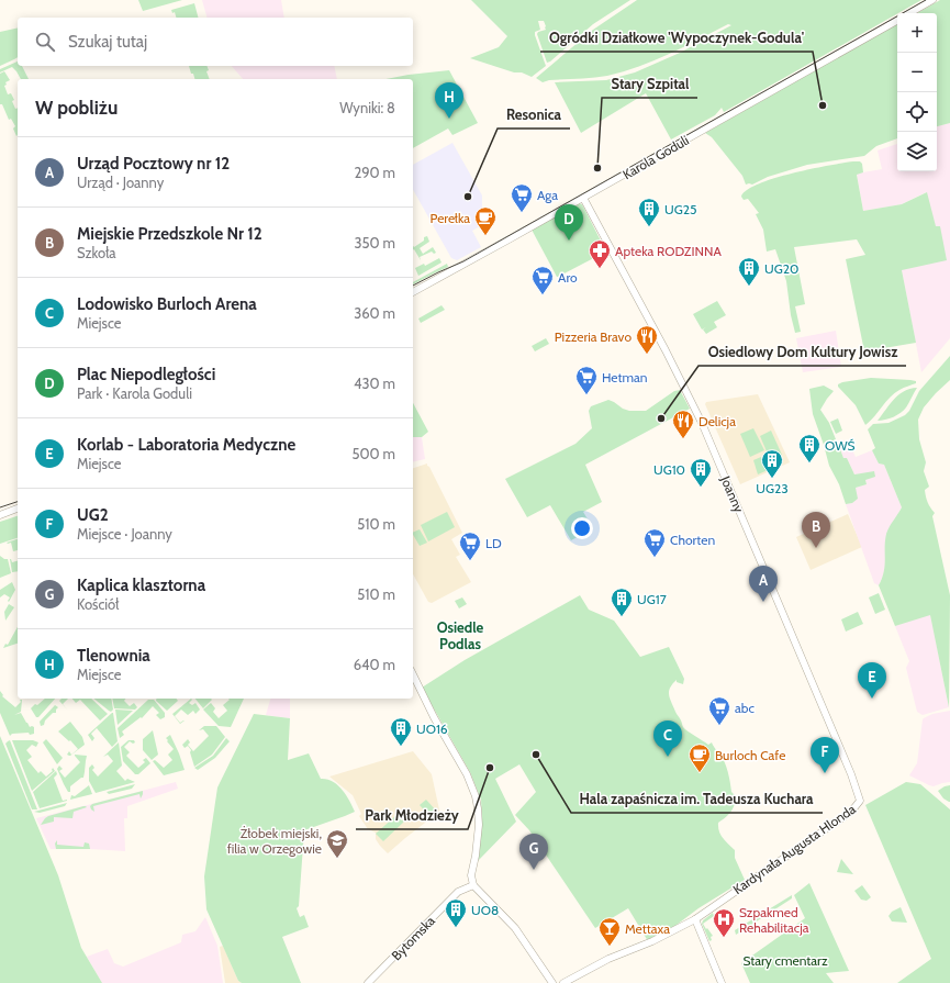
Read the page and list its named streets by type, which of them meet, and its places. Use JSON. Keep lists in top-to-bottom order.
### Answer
{
  "streets": {
    "street": [
      "Karola Goduli",
      "Joanny",
      "Kardynała Augusta Hlonda",
      "Bytomska"
    ]
  },
  "crossings": [
    ["Karola Goduli", "Joanny"],
    ["Joanny", "Kardynała Augusta Hlonda"]
  ],
  "districts": ["Osiedle Podlas"],
  "parks": ["Stary cmentarz"],
  "places": {
    "other": [
      "Ogródki Działkowe 'Wypoczynek-Godula'",
      "Stary Szpital",
      "Resonica",
      "Osiedlowy Dom Kultury Jowisz",
      "Hala zapaśnicza im. Tadeusza Kuchara",
      "Park Młodzieży"
    ],
    "supermarket": [
      "Aga",
      "Aro",
      "Hetman",
      "Chorten",
      "LD",
      "abc"
    ],
    "building": [
      "UG25",
      "UG20",
      "OWŚ",
      "UG23",
      "UG10",
      "UG17",
      "UO16",
      "UO8"
    ],
    "cafe": ["Perełka", "Burloch Cafe"],
    "pharmacy": ["Apteka RODZINNA"],
    "restaurant": ["Pizzeria Bravo", "Delicja"],
    "school or university": ["Żłobek miejski, filia w Orzegowie"],
    "hospital": ["Szpakmed Rehabilitacja"],
    "bar": ["Mettaxa"]
  },
  "page": {
    "map_buttons": ["+", "−"],
    "search": "Szukaj tutaj",
    "heading": ["W pobliżu", "Wyniki: 8"],
    "pins": [
      "H",
      "D",
      "B",
      "A",
      "E",
      "C",
      "F",
      "G"
    ],
    "list": [
      {
        "mark": "A",
        "name": "Urząd Pocztowy nr 12",
        "note": "Urząd · Joanny",
        "value": "290 m"
      },
      {
        "mark": "B",
        "name": "Miejskie Przedszkole Nr 12",
        "note": "Szkoła",
        "value": "350 m"
      },
      {
        "mark": "C",
        "name": "Lodowisko Burloch Arena",
        "note": "Miejsce",
        "value": "360 m"
      },
      {
        "mark": "D",
        "name": "Plac Niepodległości",
        "note": "Park · Karola Goduli",
        "value": "430 m"
      },
      {
        "mark": "E",
        "name": "Korlab - Laboratoria Medyczne",
        "note": "Miejsce",
        "value": "500 m"
      },
      {
        "mark": "F",
        "name": "UG2",
        "note": "Miejsce · Joanny",
        "value": "510 m"
      },
      {
        "mark": "G",
        "name": "Kaplica klasztorna",
        "note": "Kościół",
        "value": "510 m"
      },
      {
        "mark": "H",
        "name": "Tlenownia",
        "note": "Miejsce",
        "value": "640 m"
      }
    ]
  }
}
